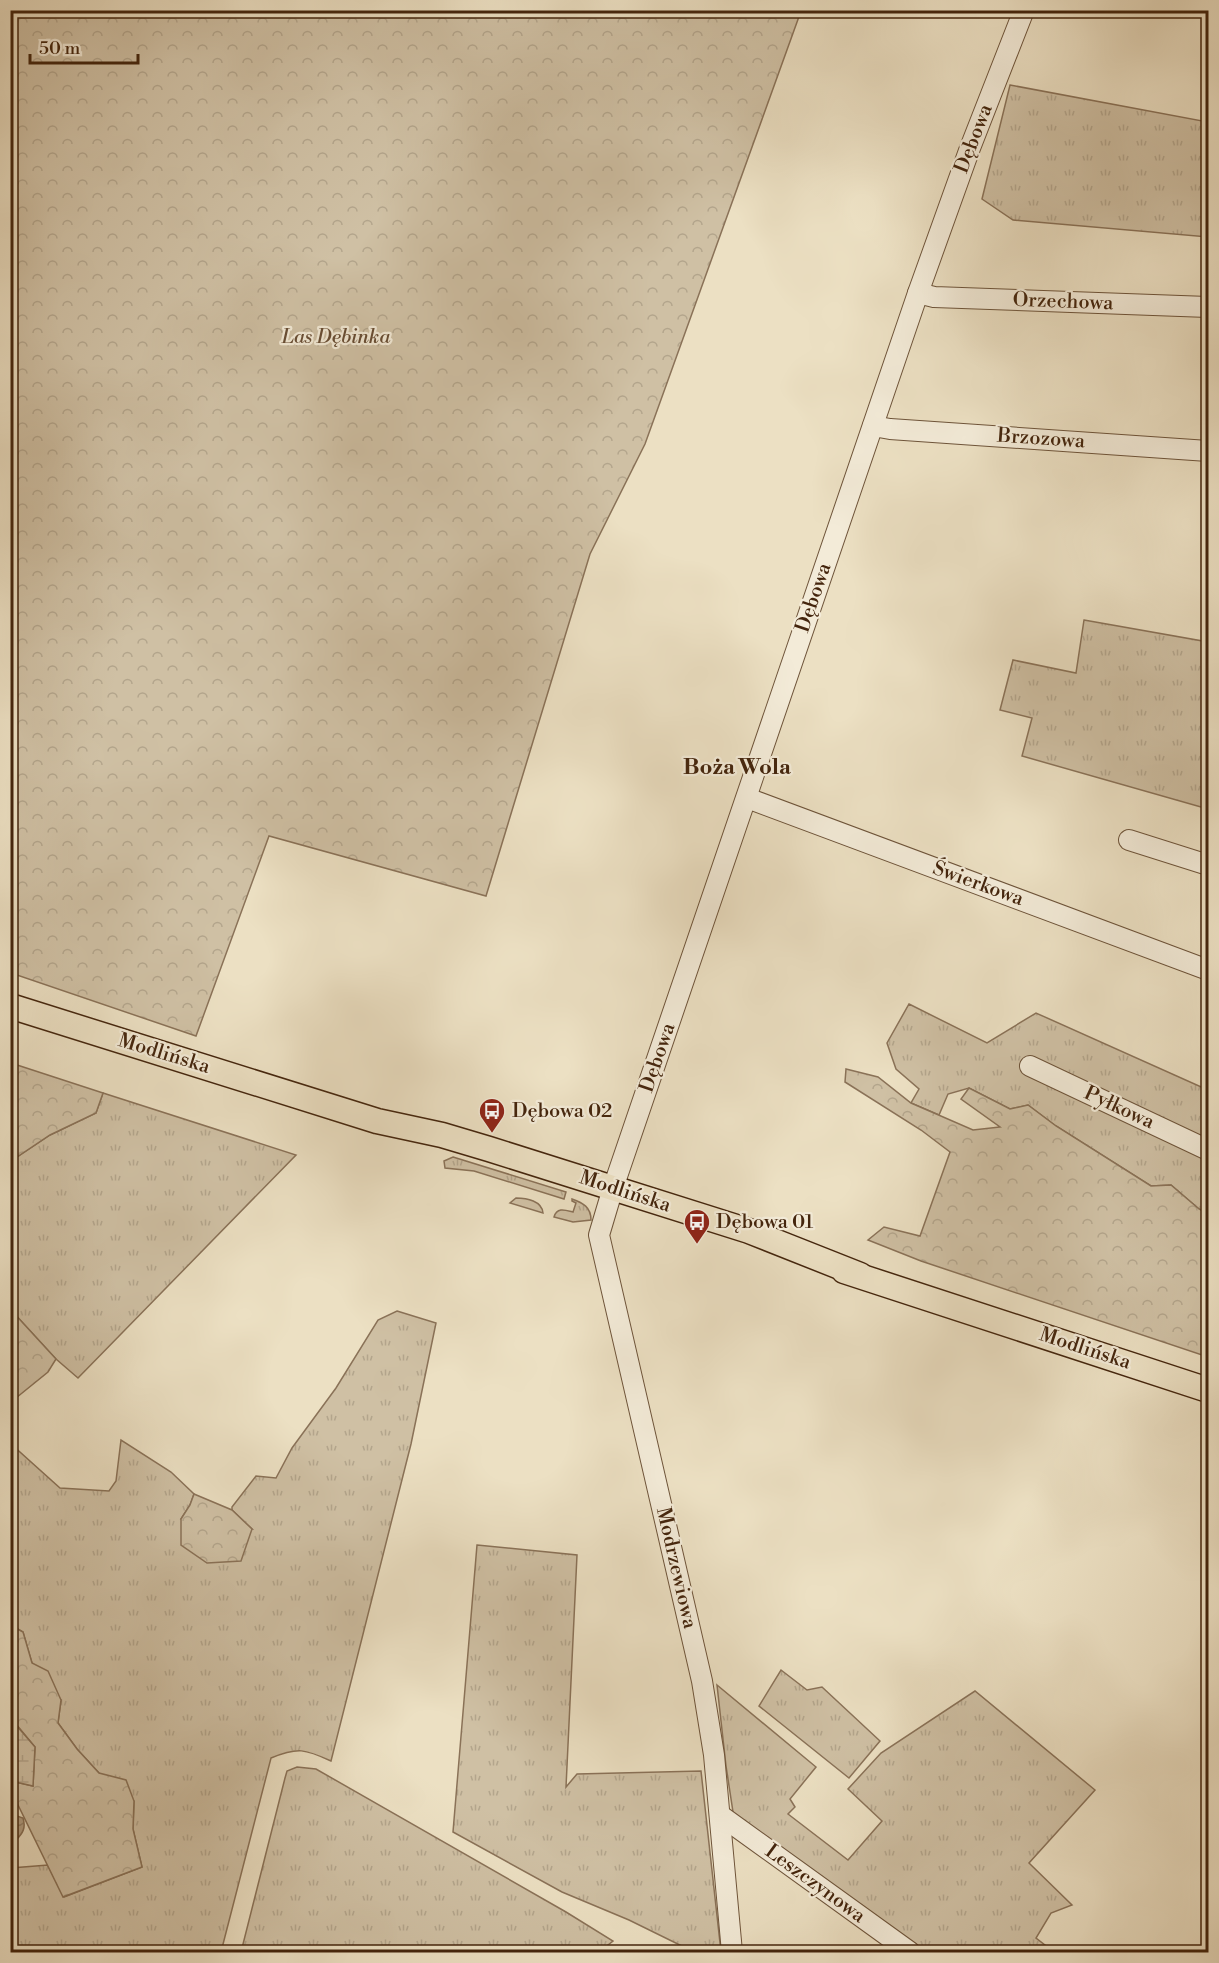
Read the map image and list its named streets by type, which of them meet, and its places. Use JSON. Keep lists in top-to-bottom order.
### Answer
{
  "streets": {
    "main road": ["Modlińska"],
    "street": [
      "Dębowa",
      "Orzechowa",
      "Brzozowa",
      "Świerkowa",
      "Pyłkowa",
      "Modrzewiowa",
      "Leszczynowa"
    ]
  },
  "crossings": [
    ["Dębowa", "Orzechowa"],
    ["Dębowa", "Brzozowa"],
    ["Dębowa", "Świerkowa"],
    ["Dębowa", "Modlińska"],
    ["Dębowa", "Modrzewiowa"],
    ["Modlińska", "Modrzewiowa"],
    ["Modrzewiowa", "Leszczynowa"]
  ],
  "districts": ["Boża Wola"],
  "parks": ["Las Dębinka"],
  "places": {
    "bus stop": ["Dębowa 02", "Dębowa 01"]
  },
  "scale_bar": "50 m"
}
